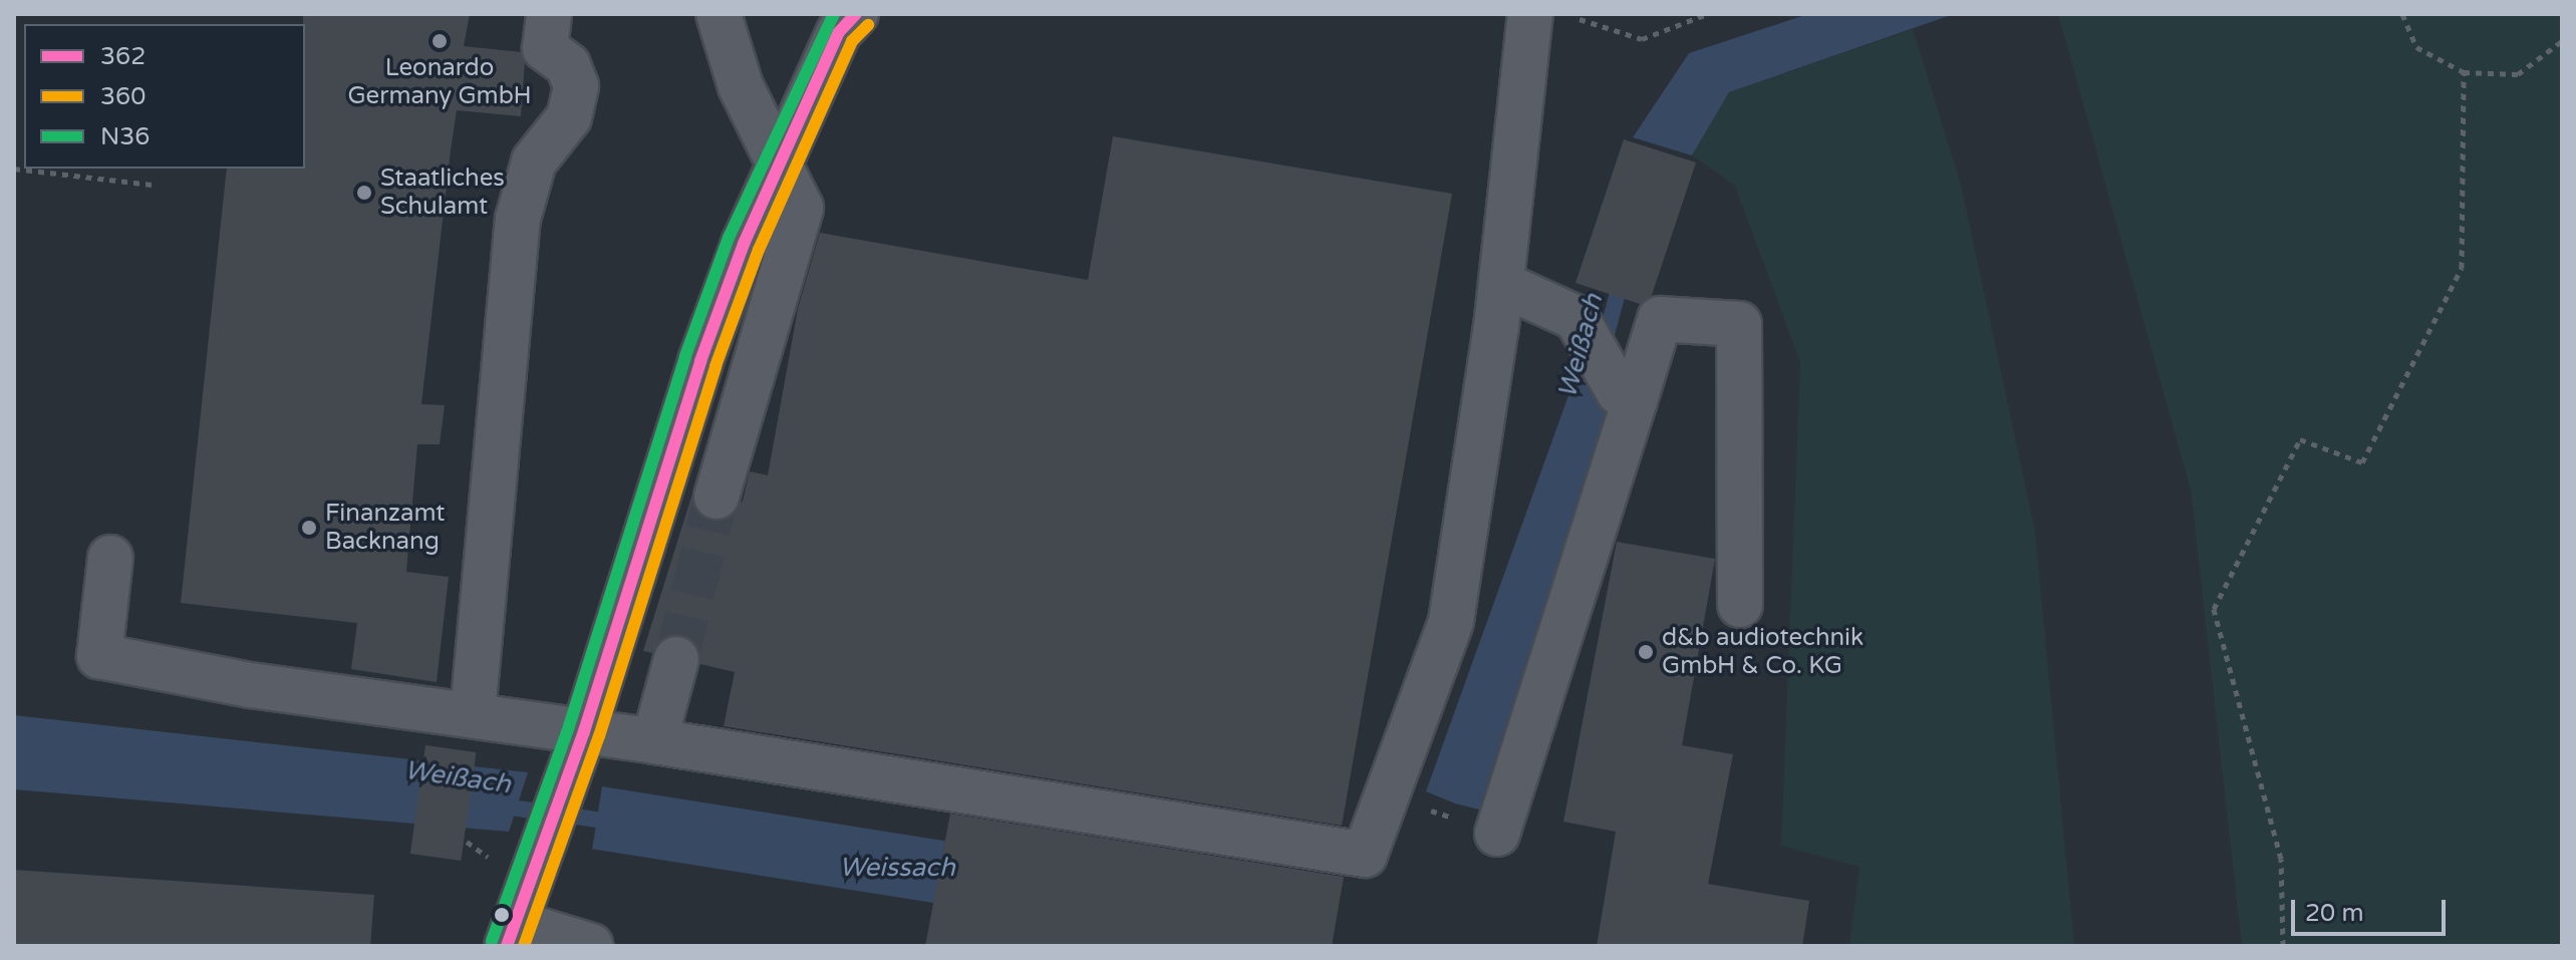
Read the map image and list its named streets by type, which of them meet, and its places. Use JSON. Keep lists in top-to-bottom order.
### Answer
{
  "water": ["Weißach", "Weissach"],
  "places": [
    "Leonardo Germany GmbH",
    "Staatliches Schulamt",
    "Finanzamt Backnang",
    "d&b audiotechnik GmbH & Co. KG"
  ],
  "lines": ["transit line 362", "transit line N36", "transit line 360"],
  "legend": ["362", "360", "N36"],
  "scale_bar": "20 m"
}
